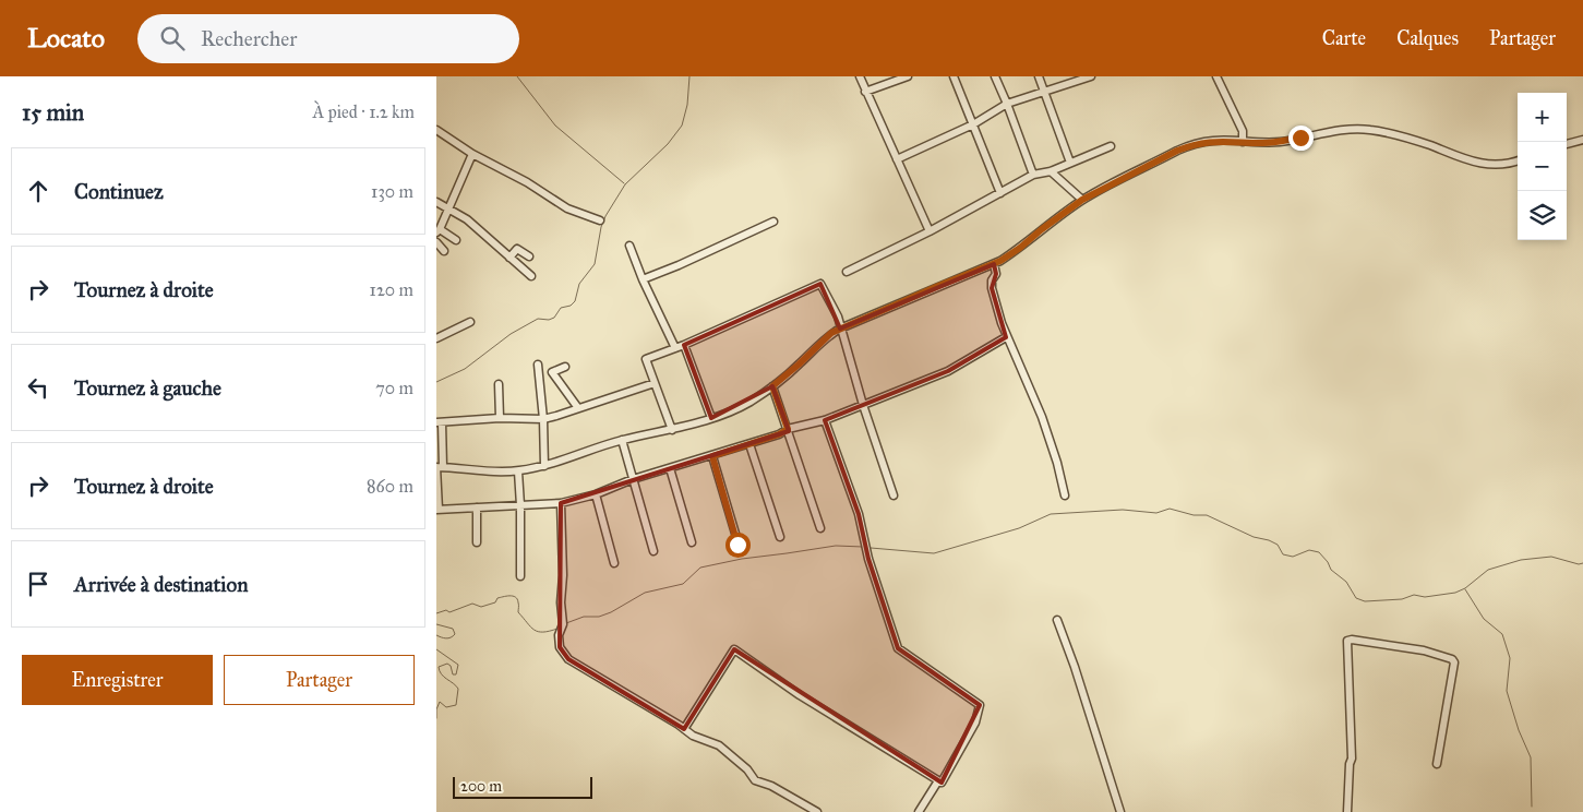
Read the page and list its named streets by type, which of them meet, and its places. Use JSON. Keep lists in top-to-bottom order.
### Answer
{
  "scale_bar": "200 m",
  "page": {
    "header": "Locato",
    "search": "Rechercher",
    "nav": ["Carte", "Calques", "Partager"],
    "heading": ["15 min", "À pied · 1.2 km"],
    "map_buttons": ["+", "−"],
    "list": [
      ["Continuez", "130 m"],
      ["Tournez à droite", "120 m"],
      ["Tournez à gauche", "70 m"],
      ["Tournez à droite", "860 m"],
      "Arrivée à destination"
    ],
    "buttons": ["Enregistrer", "Partager"],
    "scale": "200 m"
  }
}
